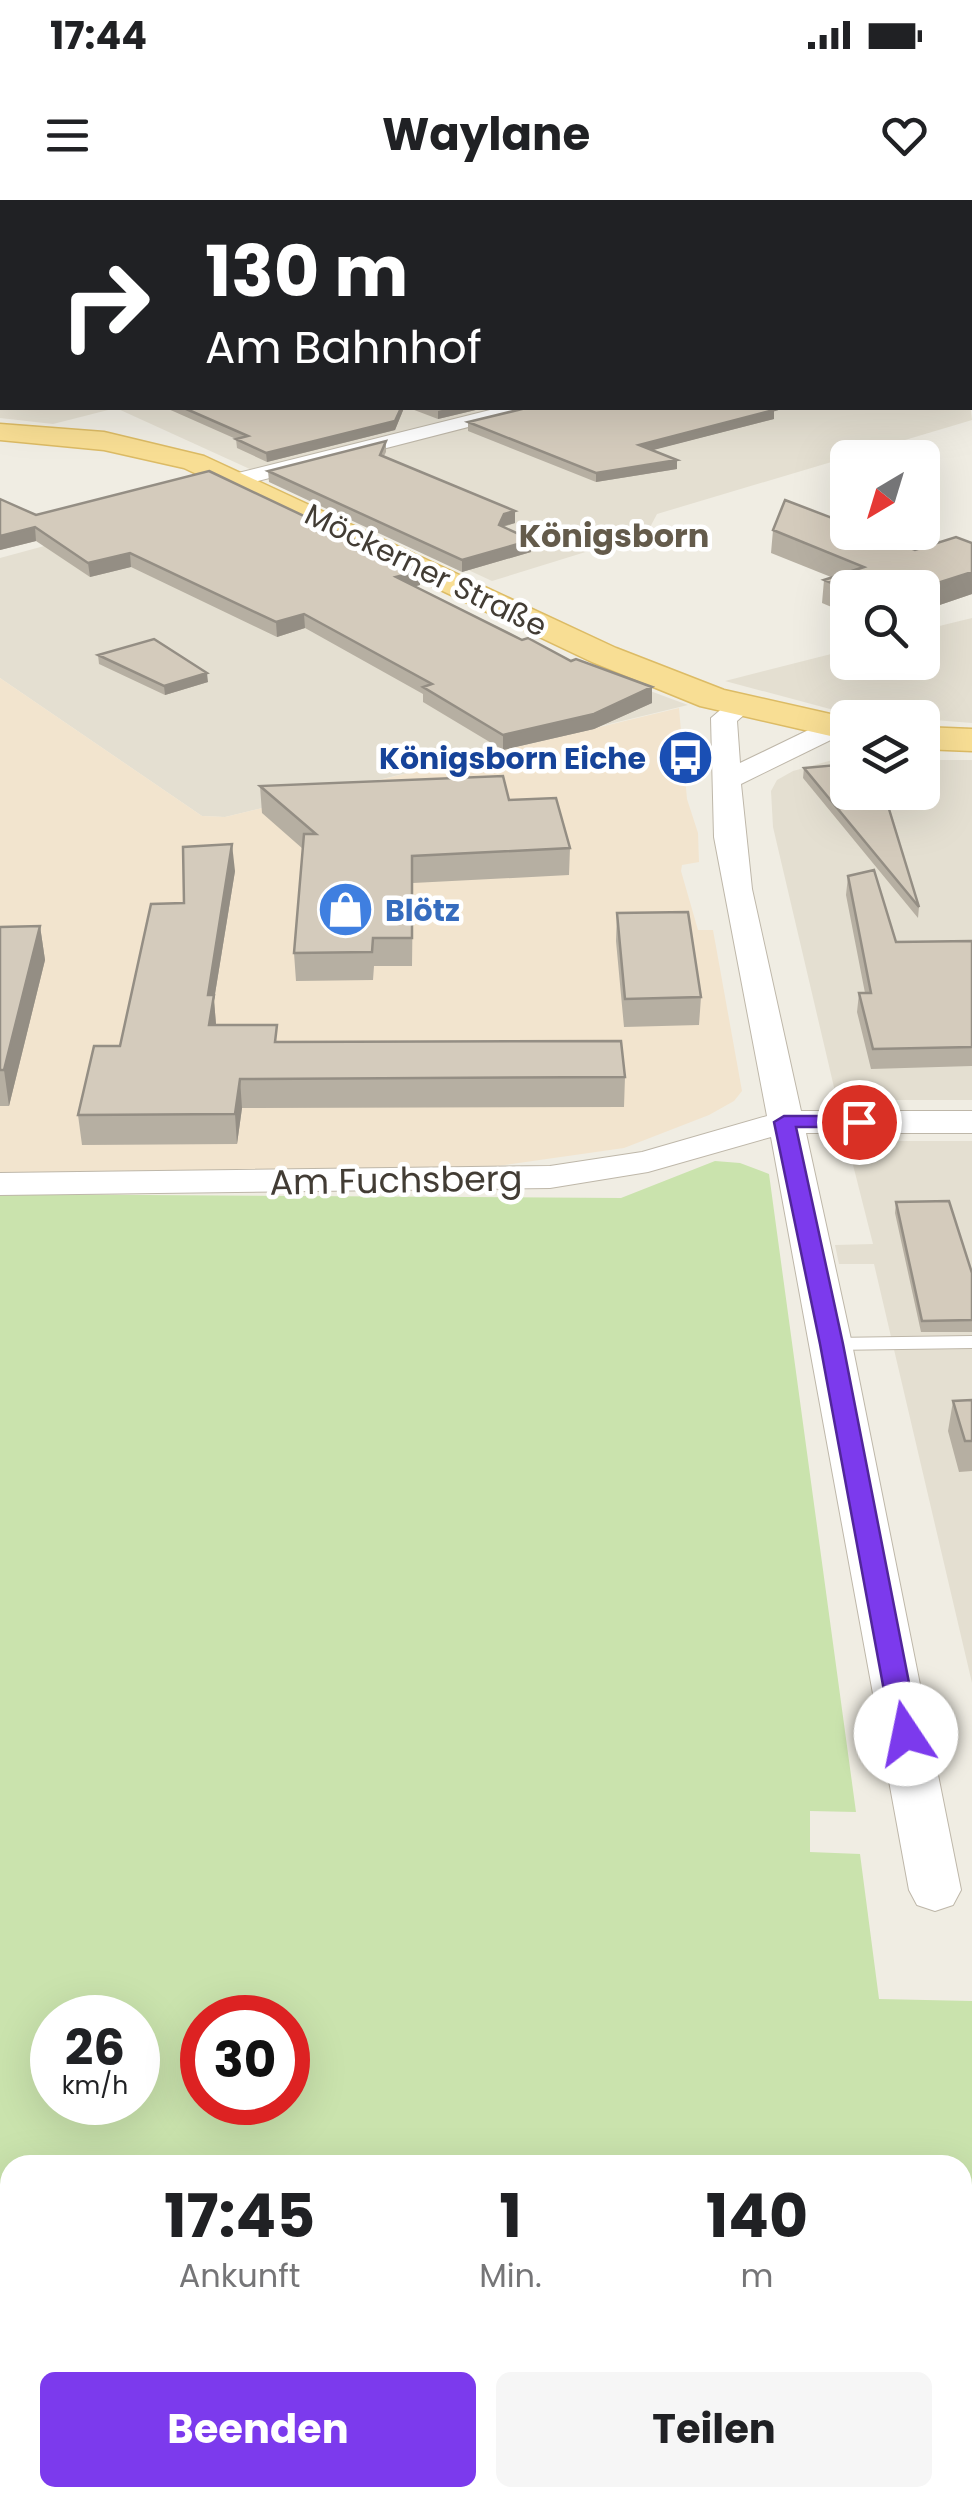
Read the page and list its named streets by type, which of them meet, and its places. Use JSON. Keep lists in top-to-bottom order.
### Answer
{
  "streets": {
    "main road": ["Möckerner Straße"],
    "street": ["Am Fuchsberg"]
  },
  "districts": ["Königsborn"],
  "places": {
    "bus stop": ["Königsborn Eiche"],
    "shop": ["Blötz"]
  },
  "north": "bottom left",
  "page": {
    "status": "17:44",
    "header": "Waylane",
    "turn": ["130 m", "Am Bahnhof"],
    "speed": "26 km/h",
    "limit": "30",
    "eta": [
      "17:45",
      "Ankunft",
      "1",
      "Min.",
      "140",
      "m"
    ],
    "buttons": ["Beenden", "Teilen"]
  }
}
